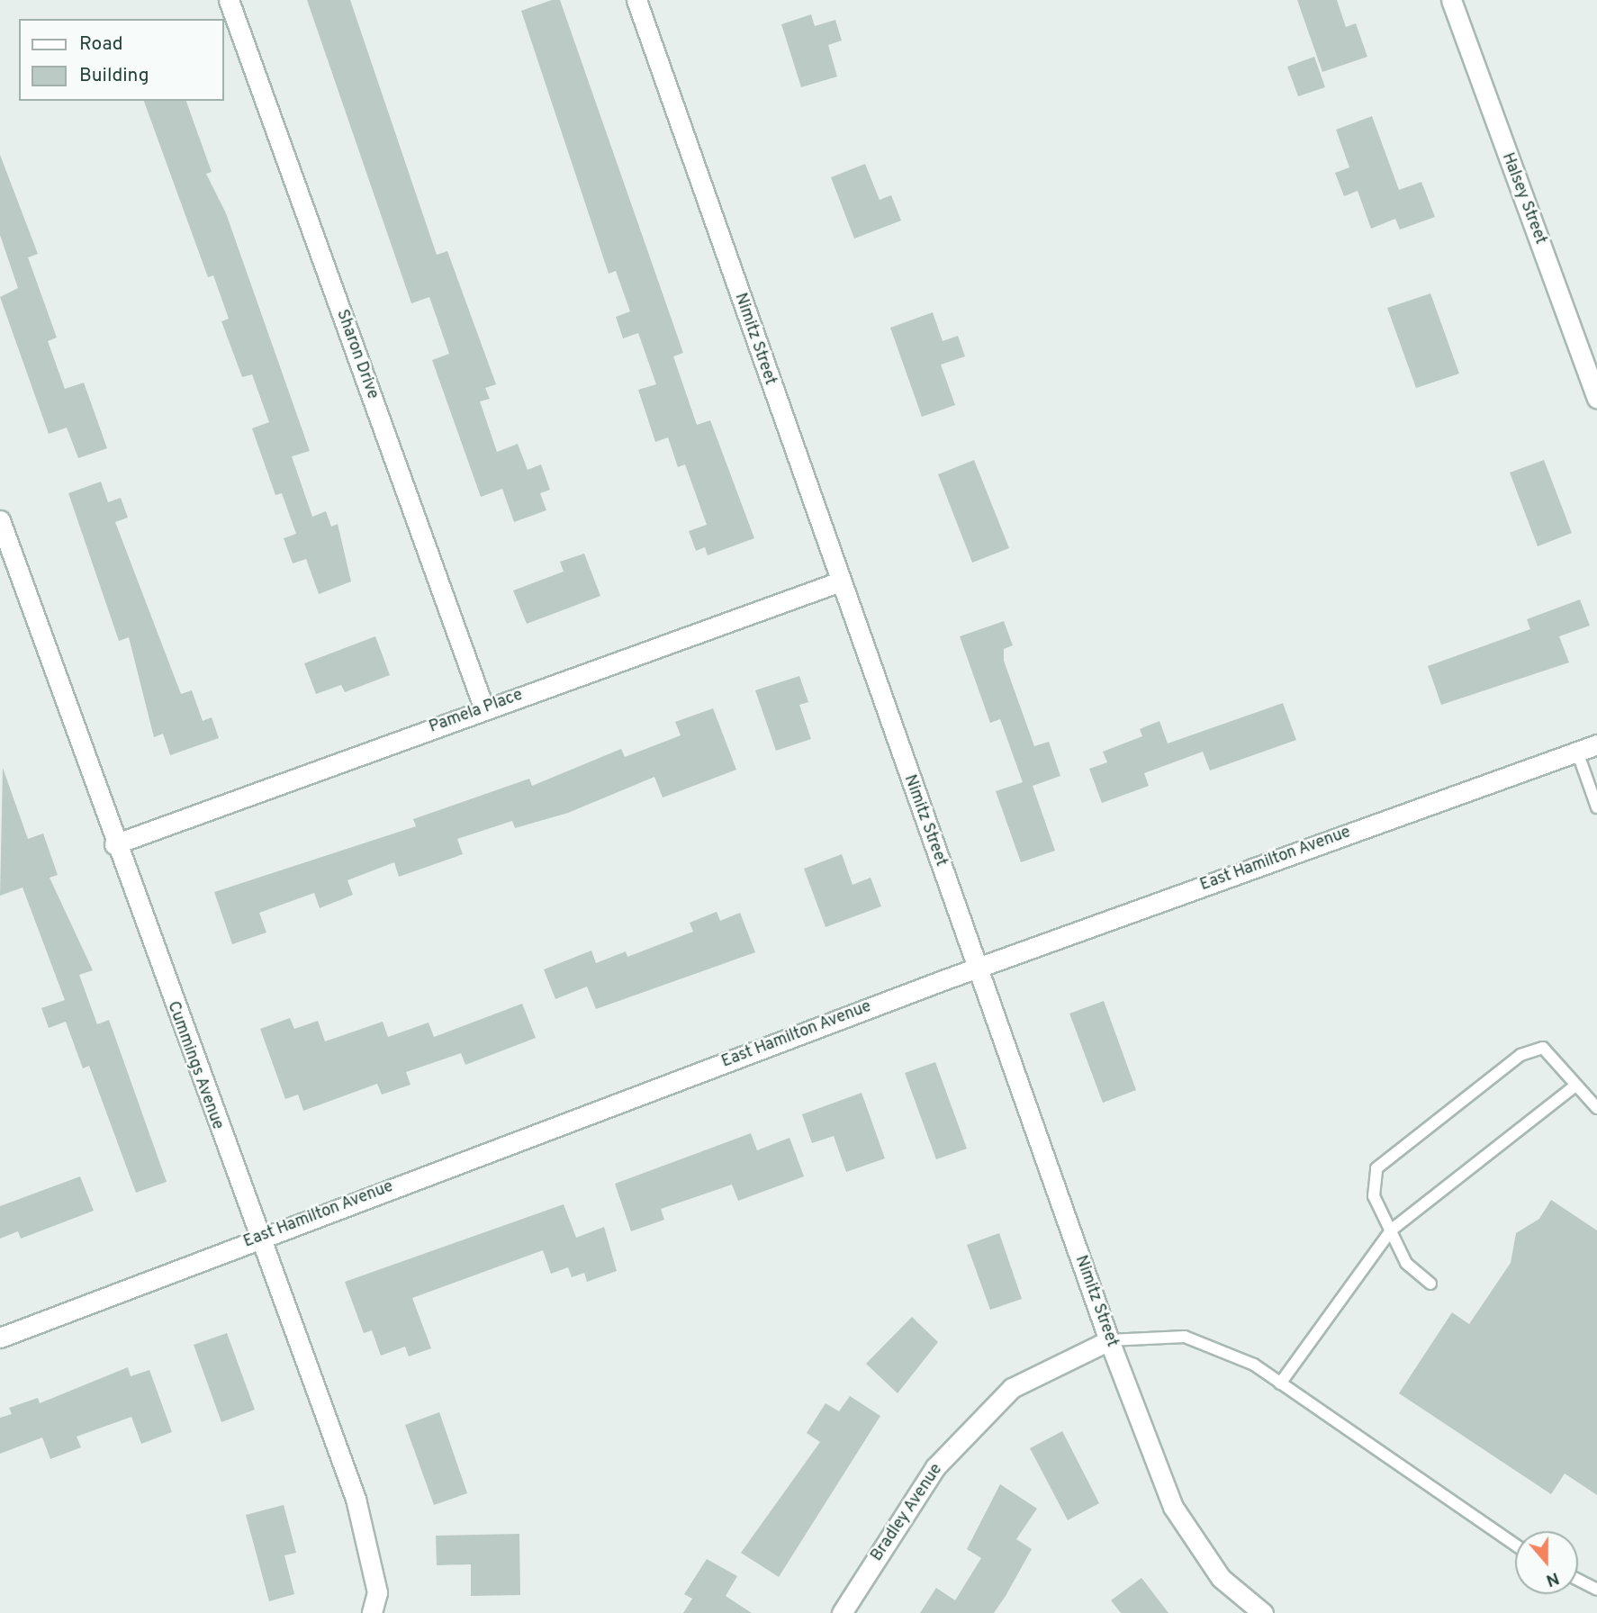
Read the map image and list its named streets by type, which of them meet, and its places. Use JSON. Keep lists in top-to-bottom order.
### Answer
{
  "streets": {
    "street": [
      "Halsey Street",
      "Nimitz Street",
      "Sharon Drive",
      "Pamela Place",
      "East Hamilton Avenue",
      "Cummings Avenue",
      "Bradley Avenue"
    ]
  },
  "crossings": [
    ["Nimitz Street", "Pamela Place"],
    ["Nimitz Street", "East Hamilton Avenue"],
    ["Nimitz Street", "Bradley Avenue"],
    ["Sharon Drive", "Pamela Place"],
    ["Pamela Place", "Cummings Avenue"],
    ["East Hamilton Avenue", "Cummings Avenue"]
  ],
  "legend": ["Road", "Building"],
  "north": "bottom"
}
